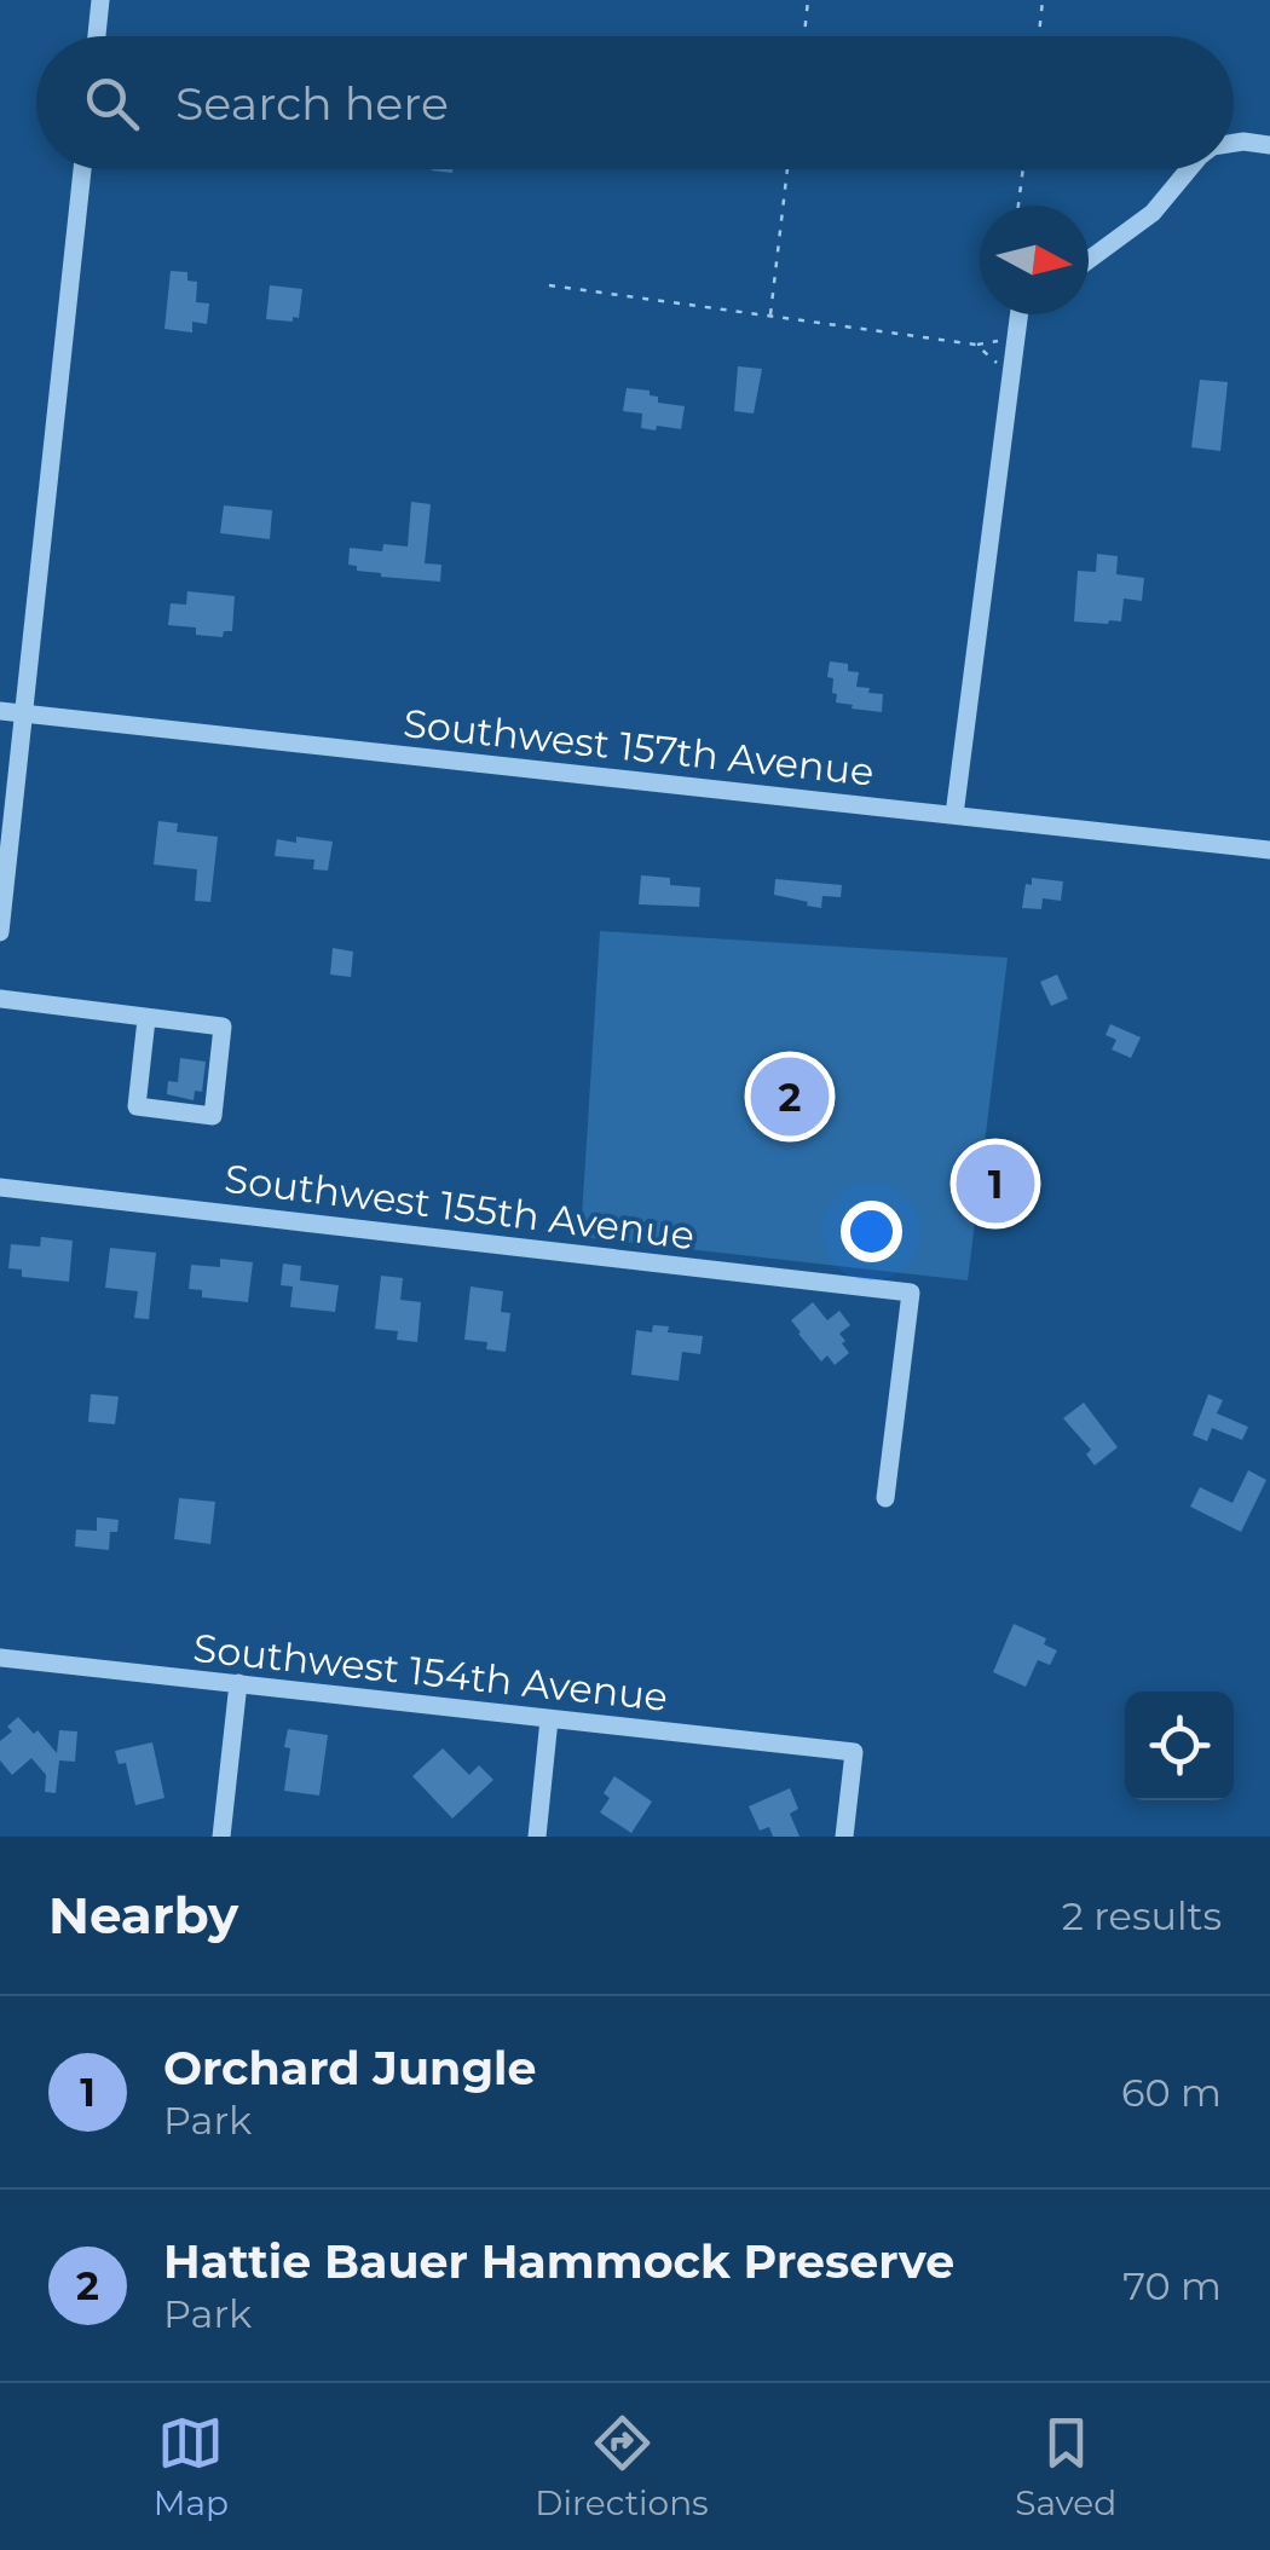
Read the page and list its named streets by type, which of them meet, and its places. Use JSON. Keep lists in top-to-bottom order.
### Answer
{
  "streets": {
    "street": ["Southwest 157th Avenue", "Southwest 155th Avenue", "Southwest 154th Avenue"]
  },
  "north": "right",
  "page": {
    "search": "Search here",
    "pins": ["2", "1"],
    "heading": ["Nearby", "2 results"],
    "list": [
      {
        "mark": "1",
        "name": "Orchard Jungle",
        "note": "Park",
        "value": "60 m"
      },
      {
        "mark": "2",
        "name": "Hattie Bauer Hammock Preserve",
        "note": "Park",
        "value": "70 m"
      }
    ],
    "nav": ["Map", "Directions", "Saved"]
  }
}
